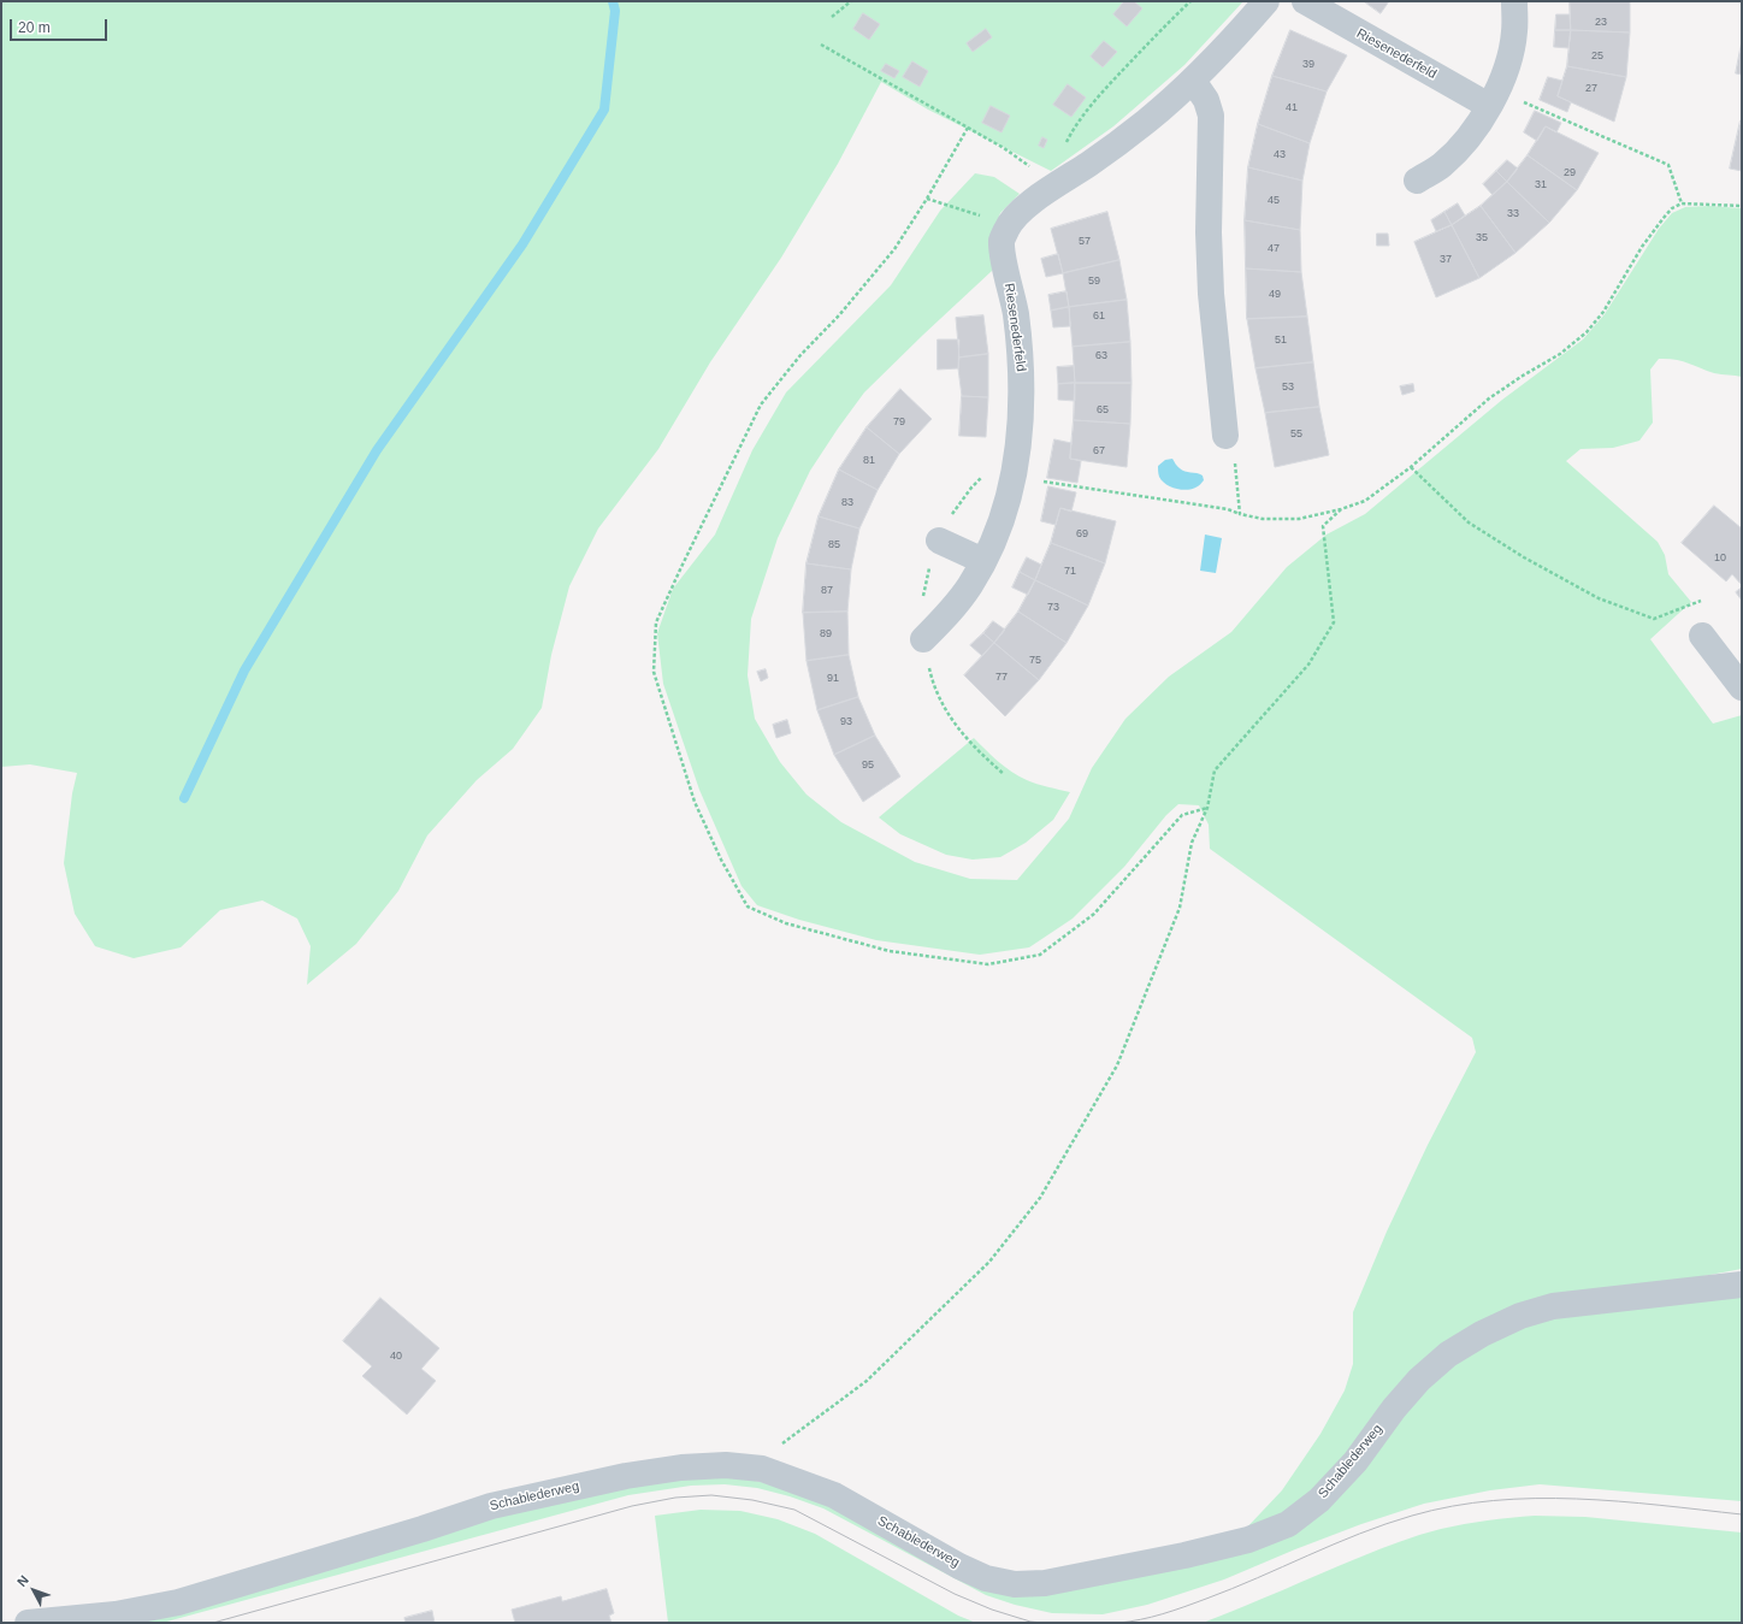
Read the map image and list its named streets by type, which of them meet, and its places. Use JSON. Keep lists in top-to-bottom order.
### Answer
{
  "streets": {
    "street": ["Riesenederfeld", "Schablederweg"]
  },
  "house_numbers": [
    "23",
    "25",
    "39",
    "27",
    "41",
    "43",
    "29",
    "31",
    "45",
    "33",
    "35",
    "57",
    "47",
    "37",
    "59",
    "49",
    "61",
    "51",
    "63",
    "53",
    "65",
    "79",
    "55",
    "67",
    "81",
    "83",
    "69",
    "85",
    "10",
    "71",
    "87",
    "73",
    "89",
    "75",
    "77",
    "91",
    "93",
    "95",
    "40"
  ],
  "scale_bar": "20 m",
  "north": "top left"
}
